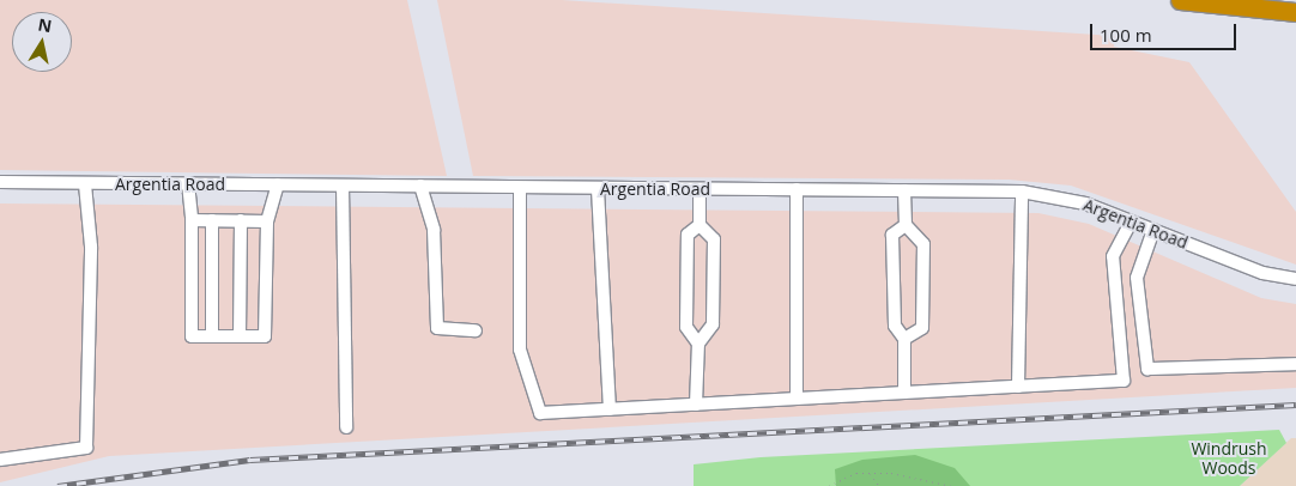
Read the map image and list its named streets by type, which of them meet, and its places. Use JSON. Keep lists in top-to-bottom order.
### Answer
{
  "streets": {
    "street": ["Argentia Road"]
  },
  "parks": ["Windrush Woods"],
  "scale_bar": "100 m",
  "north": "top"
}
